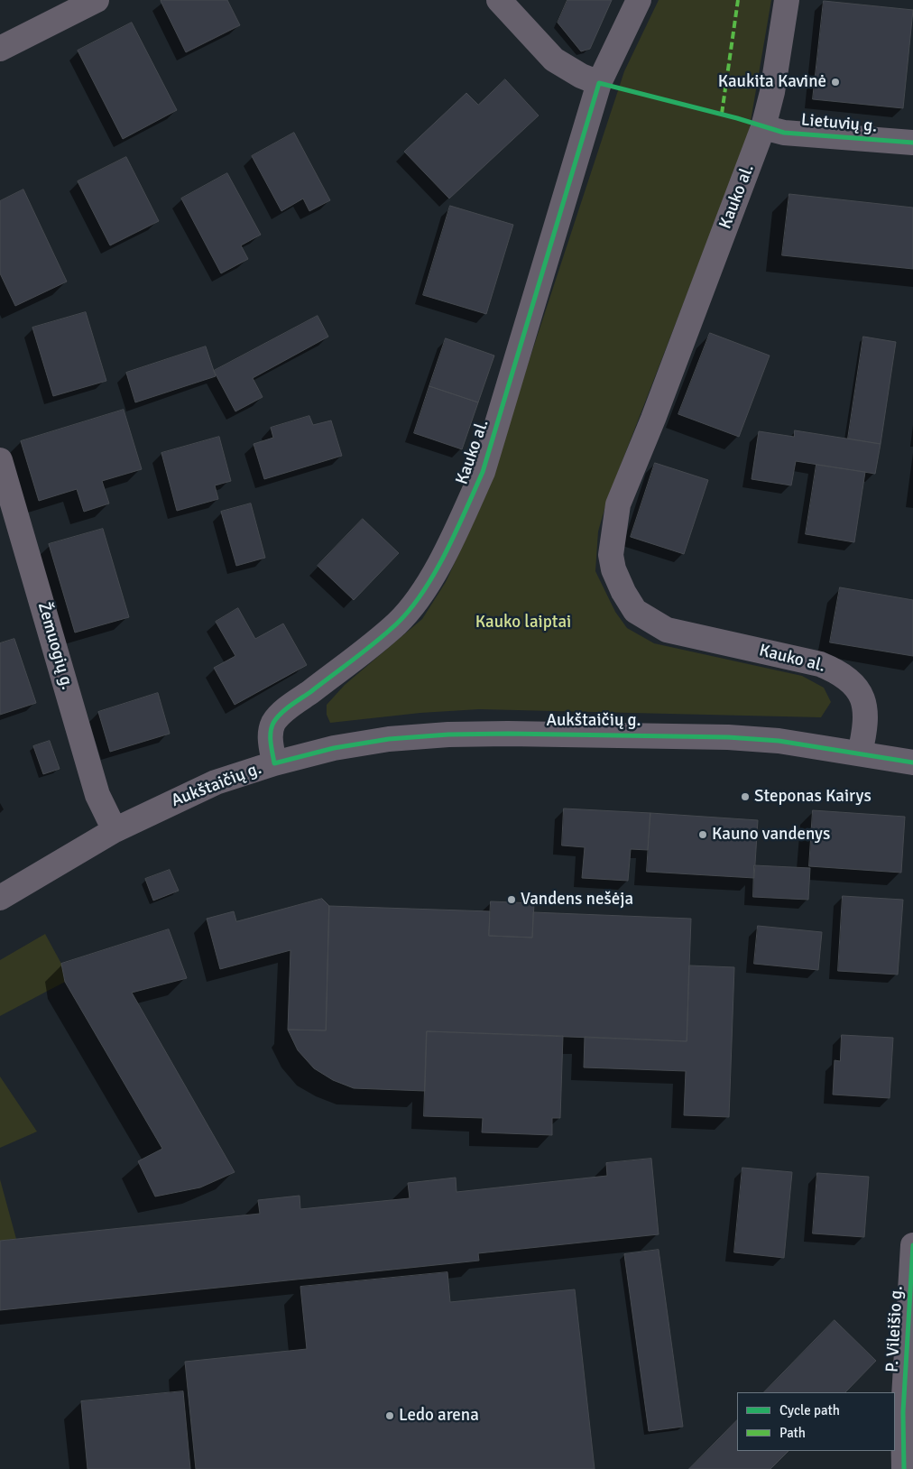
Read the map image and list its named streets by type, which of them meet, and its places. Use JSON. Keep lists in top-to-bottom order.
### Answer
{
  "streets": {
    "street": [
      "Lietuvių g.",
      "Kauko al.",
      "Žemuogių g.",
      "Aukštaičių g.",
      "P. Vileišio g."
    ]
  },
  "crossings": [
    ["Lietuvių g.", "Kauko al."],
    ["Kauko al.", "Aukštaičių g."],
    ["Žemuogių g.", "Aukštaičių g."]
  ],
  "parks": ["Kauko laiptai"],
  "places": [
    "Kaukita Kavinė",
    "Steponas Kairys",
    "Kauno vandenys",
    "Vandens nešėja",
    "Ledo arena"
  ],
  "legend": ["Cycle path", "Path"]
}
